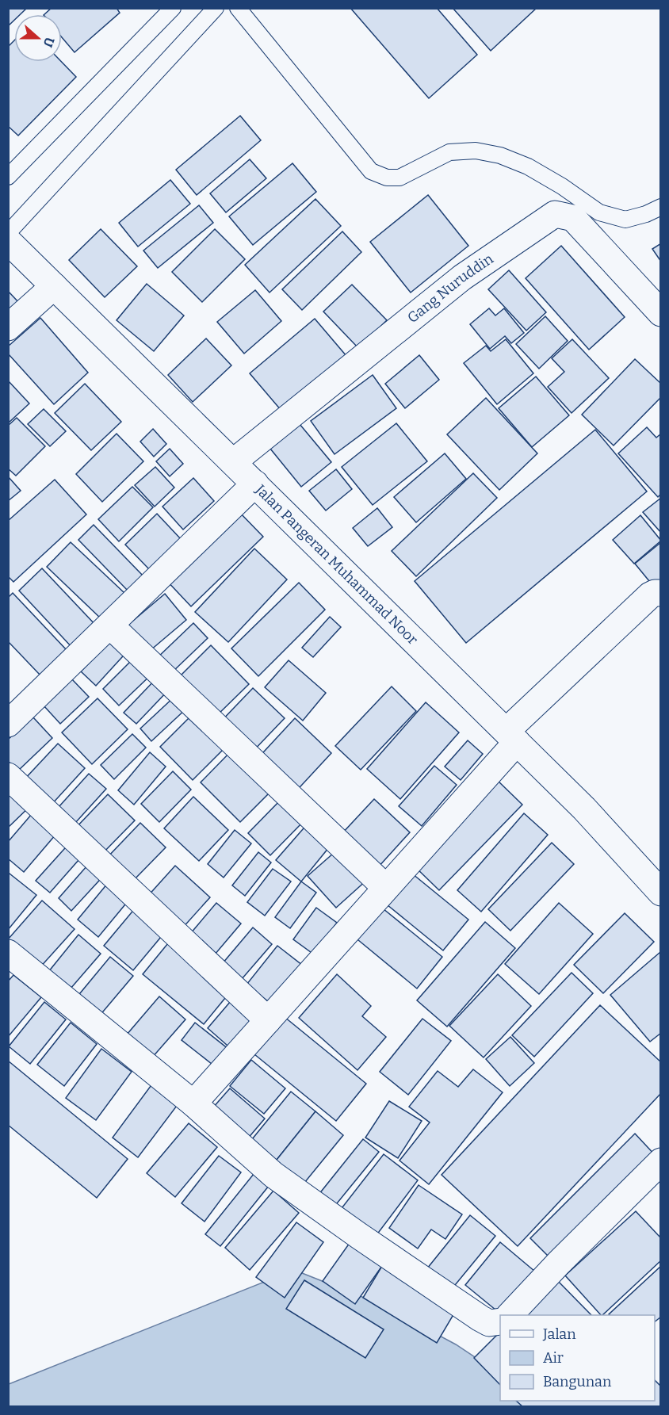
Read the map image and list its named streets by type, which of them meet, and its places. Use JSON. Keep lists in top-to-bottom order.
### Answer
{
  "streets": {
    "street": ["Gang Nuruddin", "Jalan Pangeran Muhammad Noor"]
  },
  "crossings": [
    ["Gang Nuruddin", "Jalan Pangeran Muhammad Noor"]
  ],
  "legend": ["Jalan", "Air", "Bangunan"],
  "north": "right"
}
